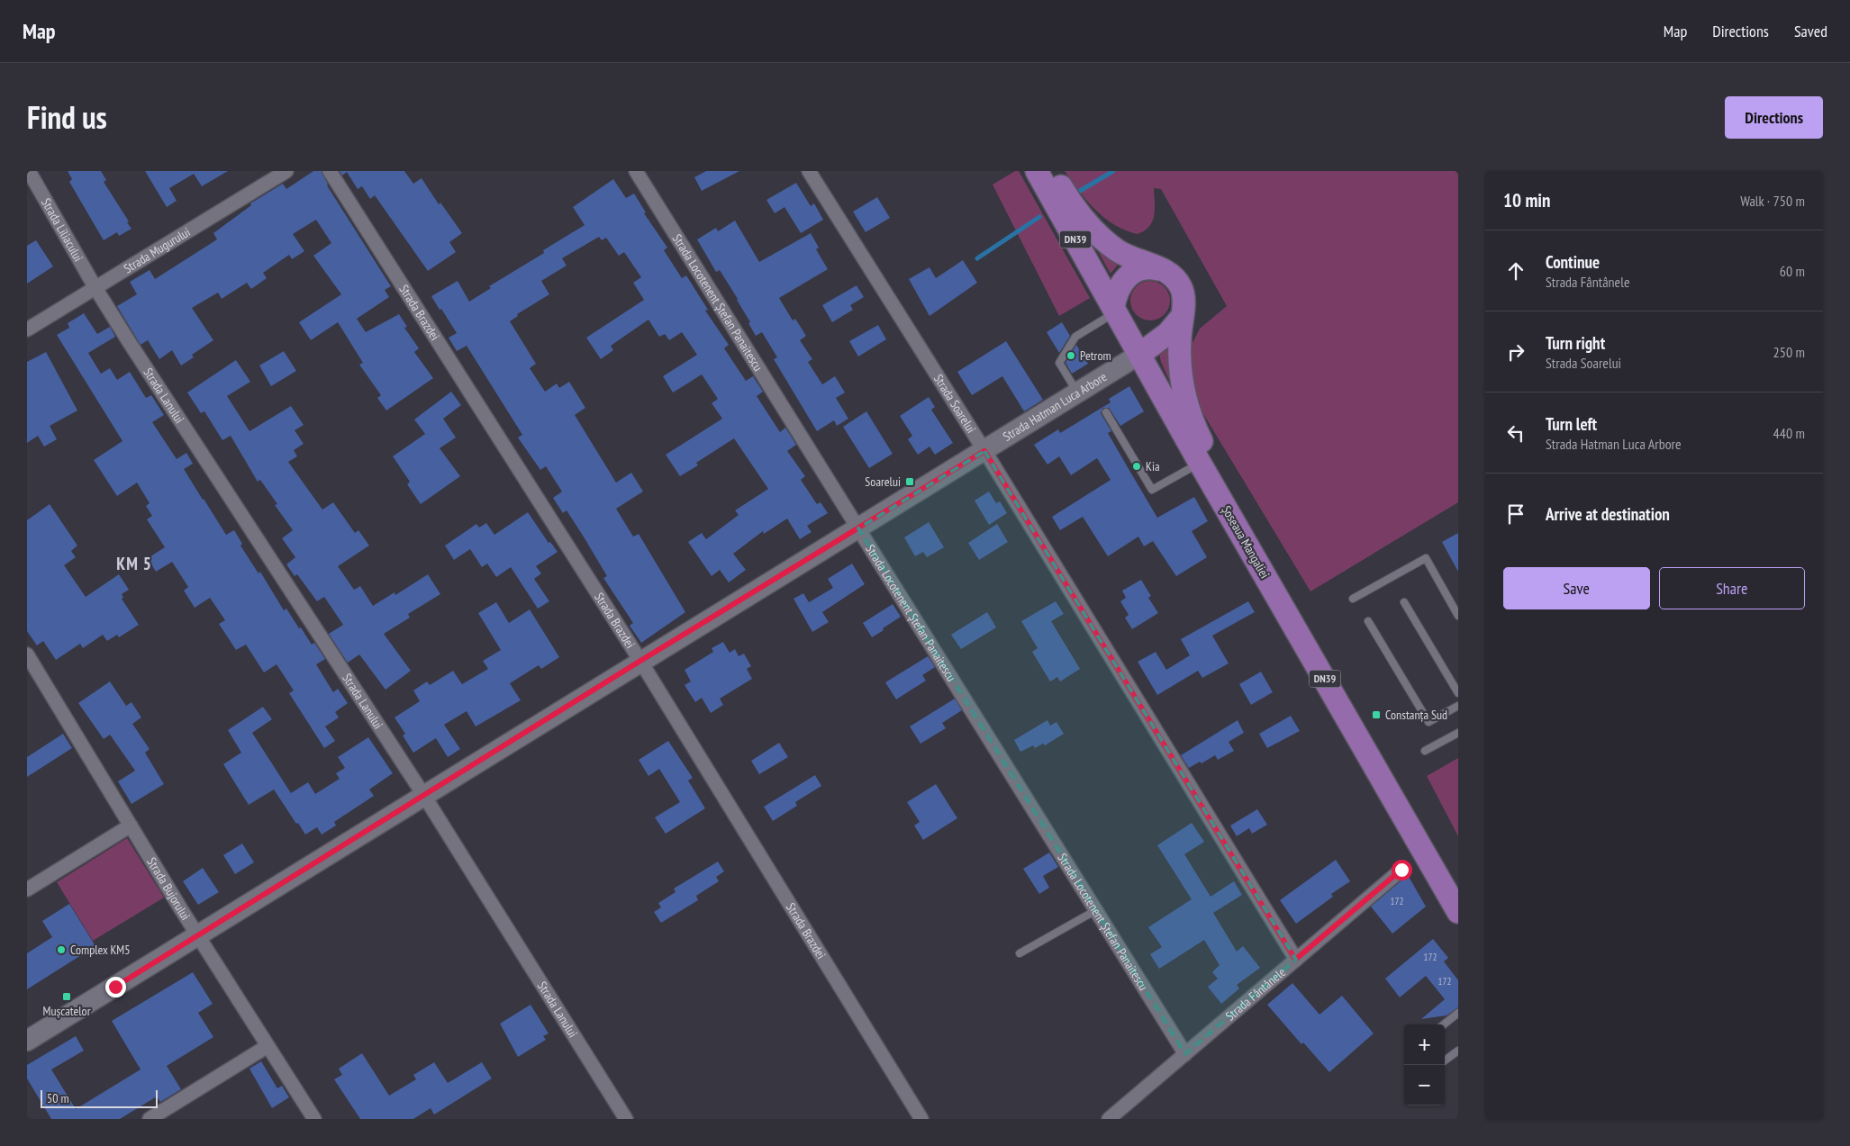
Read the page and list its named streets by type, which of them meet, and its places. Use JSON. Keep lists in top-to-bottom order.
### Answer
{
  "streets": {
    "main road": ["DN39", "Șoseaua Mangaliei"],
    "street": [
      "Strada Liliacului",
      "Strada Mugurului",
      "Strada Locotenent Ștefan Panaitescu",
      "Strada Brazdei",
      "Strada Lanului",
      "Strada Soarelui",
      "Strada Hatman Luca Arbore",
      "Strada Bujorului",
      "Strada Fântânele"
    ]
  },
  "crossings": [
    ["Strada Liliacului", "Strada Mugurului"],
    ["Strada Liliacului", "Strada Lanului"],
    ["Strada Mugurului", "Strada Lanului"],
    ["Strada Locotenent Ștefan Panaitescu", "Strada Hatman Luca Arbore"],
    ["Strada Locotenent Ștefan Panaitescu", "Strada Fântânele"],
    ["Strada Brazdei", "Strada Hatman Luca Arbore"],
    ["Strada Lanului", "Strada Hatman Luca Arbore"],
    ["Strada Soarelui", "Strada Hatman Luca Arbore"],
    ["Strada Soarelui", "Strada Fântânele"],
    ["Strada Hatman Luca Arbore", "Șoseaua Mangaliei"],
    ["Strada Hatman Luca Arbore", "Strada Bujorului"]
  ],
  "districts": ["KM 5"],
  "places": {
    "other": ["Petrom", "Kia", "Complex KM5"],
    "transit": ["Soarelui", "Constanța Sud", "Mușcatelor"]
  },
  "house_numbers": ["172", "172", "172"],
  "scale_bar": "50 m",
  "page": {
    "header": "Map",
    "nav": ["Map", "Directions", "Saved"],
    "title": "Find us",
    "buttons": [
      "Directions",
      ["Save", "Share"]
    ],
    "heading": ["10 min", "Walk · 750 m"],
    "list": [
      ["Continue", "Strada Fântânele", "60 m"],
      ["Turn right", "Strada Soarelui", "250 m"],
      ["Turn left", "Strada Hatman Luca Arbore", "440 m"],
      "Arrive at destination"
    ],
    "map_buttons": ["+", "−"],
    "scale": "50 m"
  }
}
